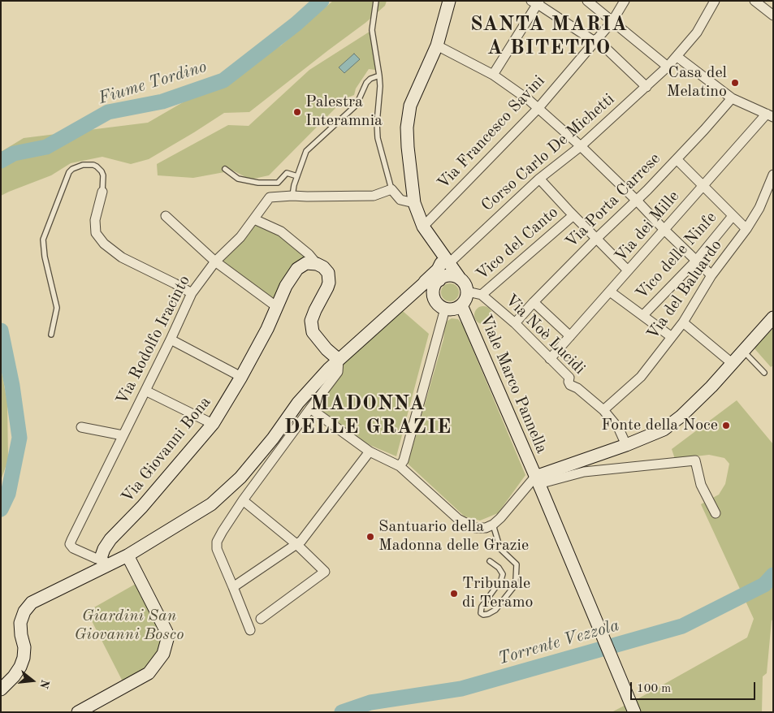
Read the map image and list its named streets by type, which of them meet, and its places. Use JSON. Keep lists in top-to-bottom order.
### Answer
{
  "streets": {
    "main road": ["Viale Marco Pannella", "Via Giovanni Bona"],
    "street": [
      "Via Francesco Savini",
      "Corso Carlo De Michetti",
      "Via Porta Carrese",
      "Via dei Mille",
      "Vico del Canto",
      "Vico delle Ninfe",
      "Via del Baluardo",
      "Via Noè Lucidi",
      "Via Rodolfo Iracinto"
    ]
  },
  "crossings": [
    ["Via Porta Carrese", "Via Noè Lucidi"],
    ["Via dei Mille", "Via Noè Lucidi"],
    ["Vico del Canto", "Via Noè Lucidi"],
    ["Via del Baluardo", "Via Noè Lucidi"],
    ["Via Noè Lucidi", "Viale Marco Pannella"],
    ["Via Rodolfo Iracinto", "Via Giovanni Bona"]
  ],
  "districts": ["SANTA MARIA A BITETTO", "MADONNA DELLE GRAZIE"],
  "water": ["Fiume Tordino", "Torrente Vezzola"],
  "parks": ["Giardini San Giovanni Bosco"],
  "places": [
    "Casa del Melatino",
    "Palestra Interamnia",
    "Fonte della Noce",
    "Santuario della Madonna delle Grazie",
    "Tribunale di Teramo"
  ],
  "scale_bar": "100 m",
  "north": "right"
}
